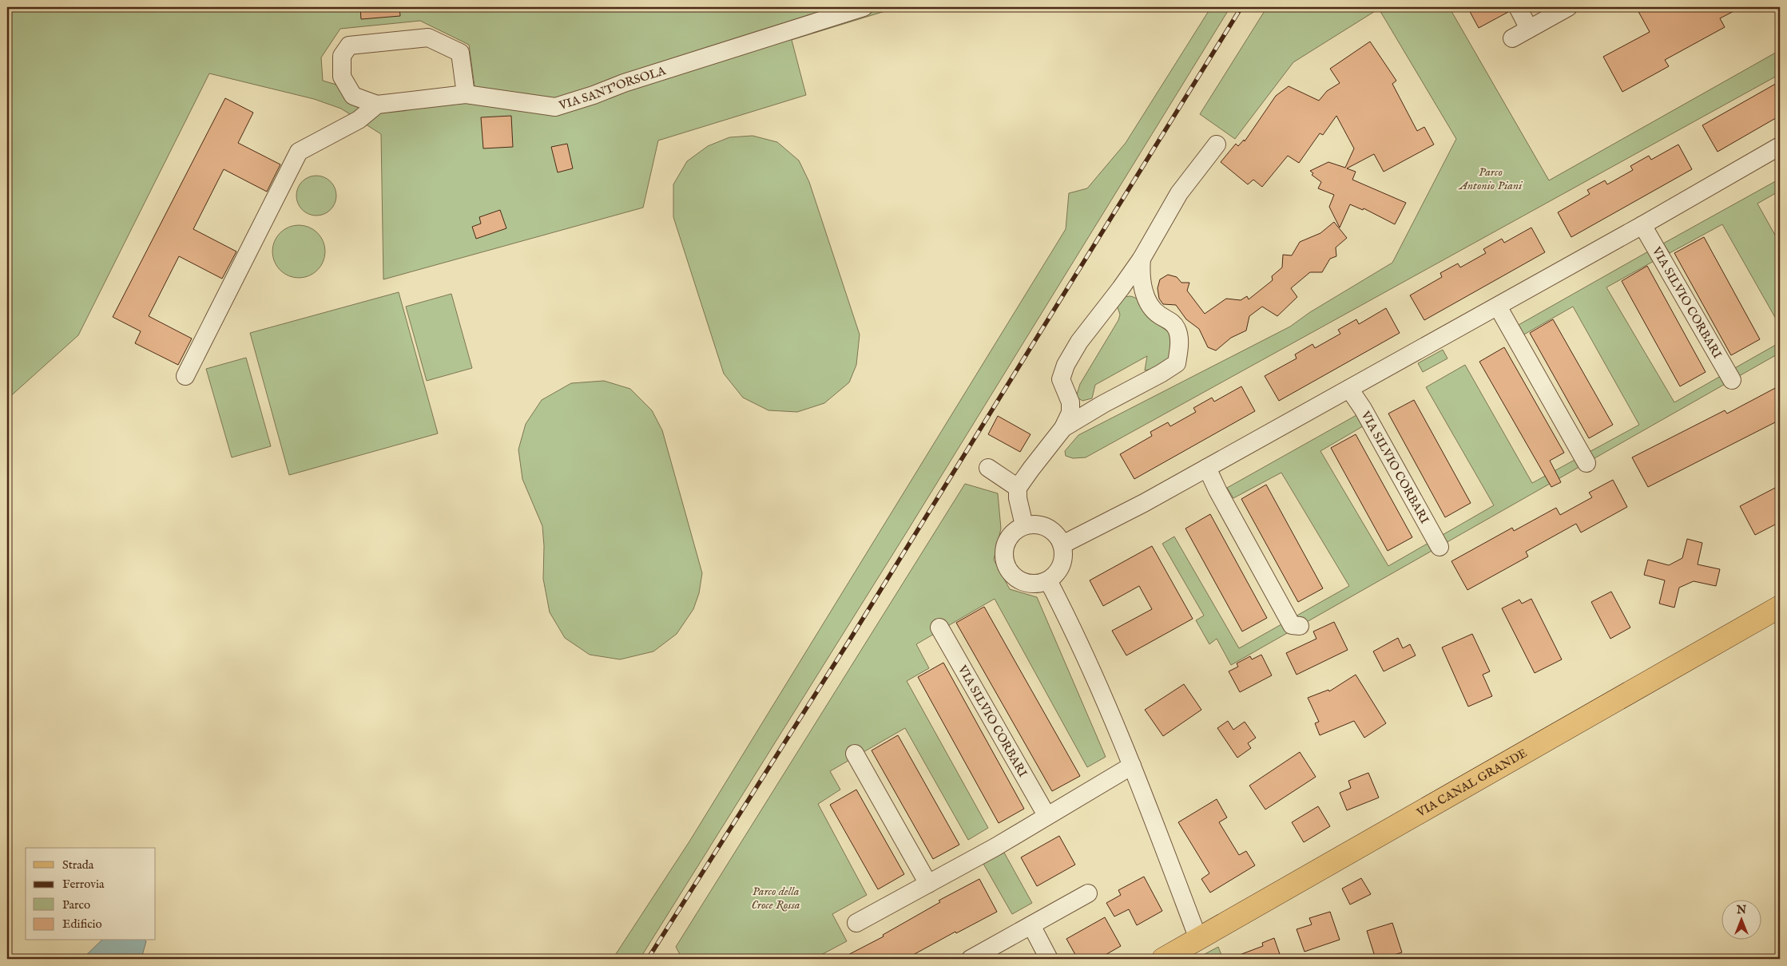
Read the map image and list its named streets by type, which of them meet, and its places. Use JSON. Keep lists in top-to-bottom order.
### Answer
{
  "streets": {
    "main road": ["VIA CANAL GRANDE"],
    "street": ["VIA SANT'ORSOLA", "VIA SILVIO CORBARI"]
  },
  "parks": ["Parco Antonio Piani", "Parco della Croce Rossa"],
  "legend": [
    "Strada",
    "Ferrovia",
    "Parco",
    "Edificio"
  ],
  "north": "top"
}
